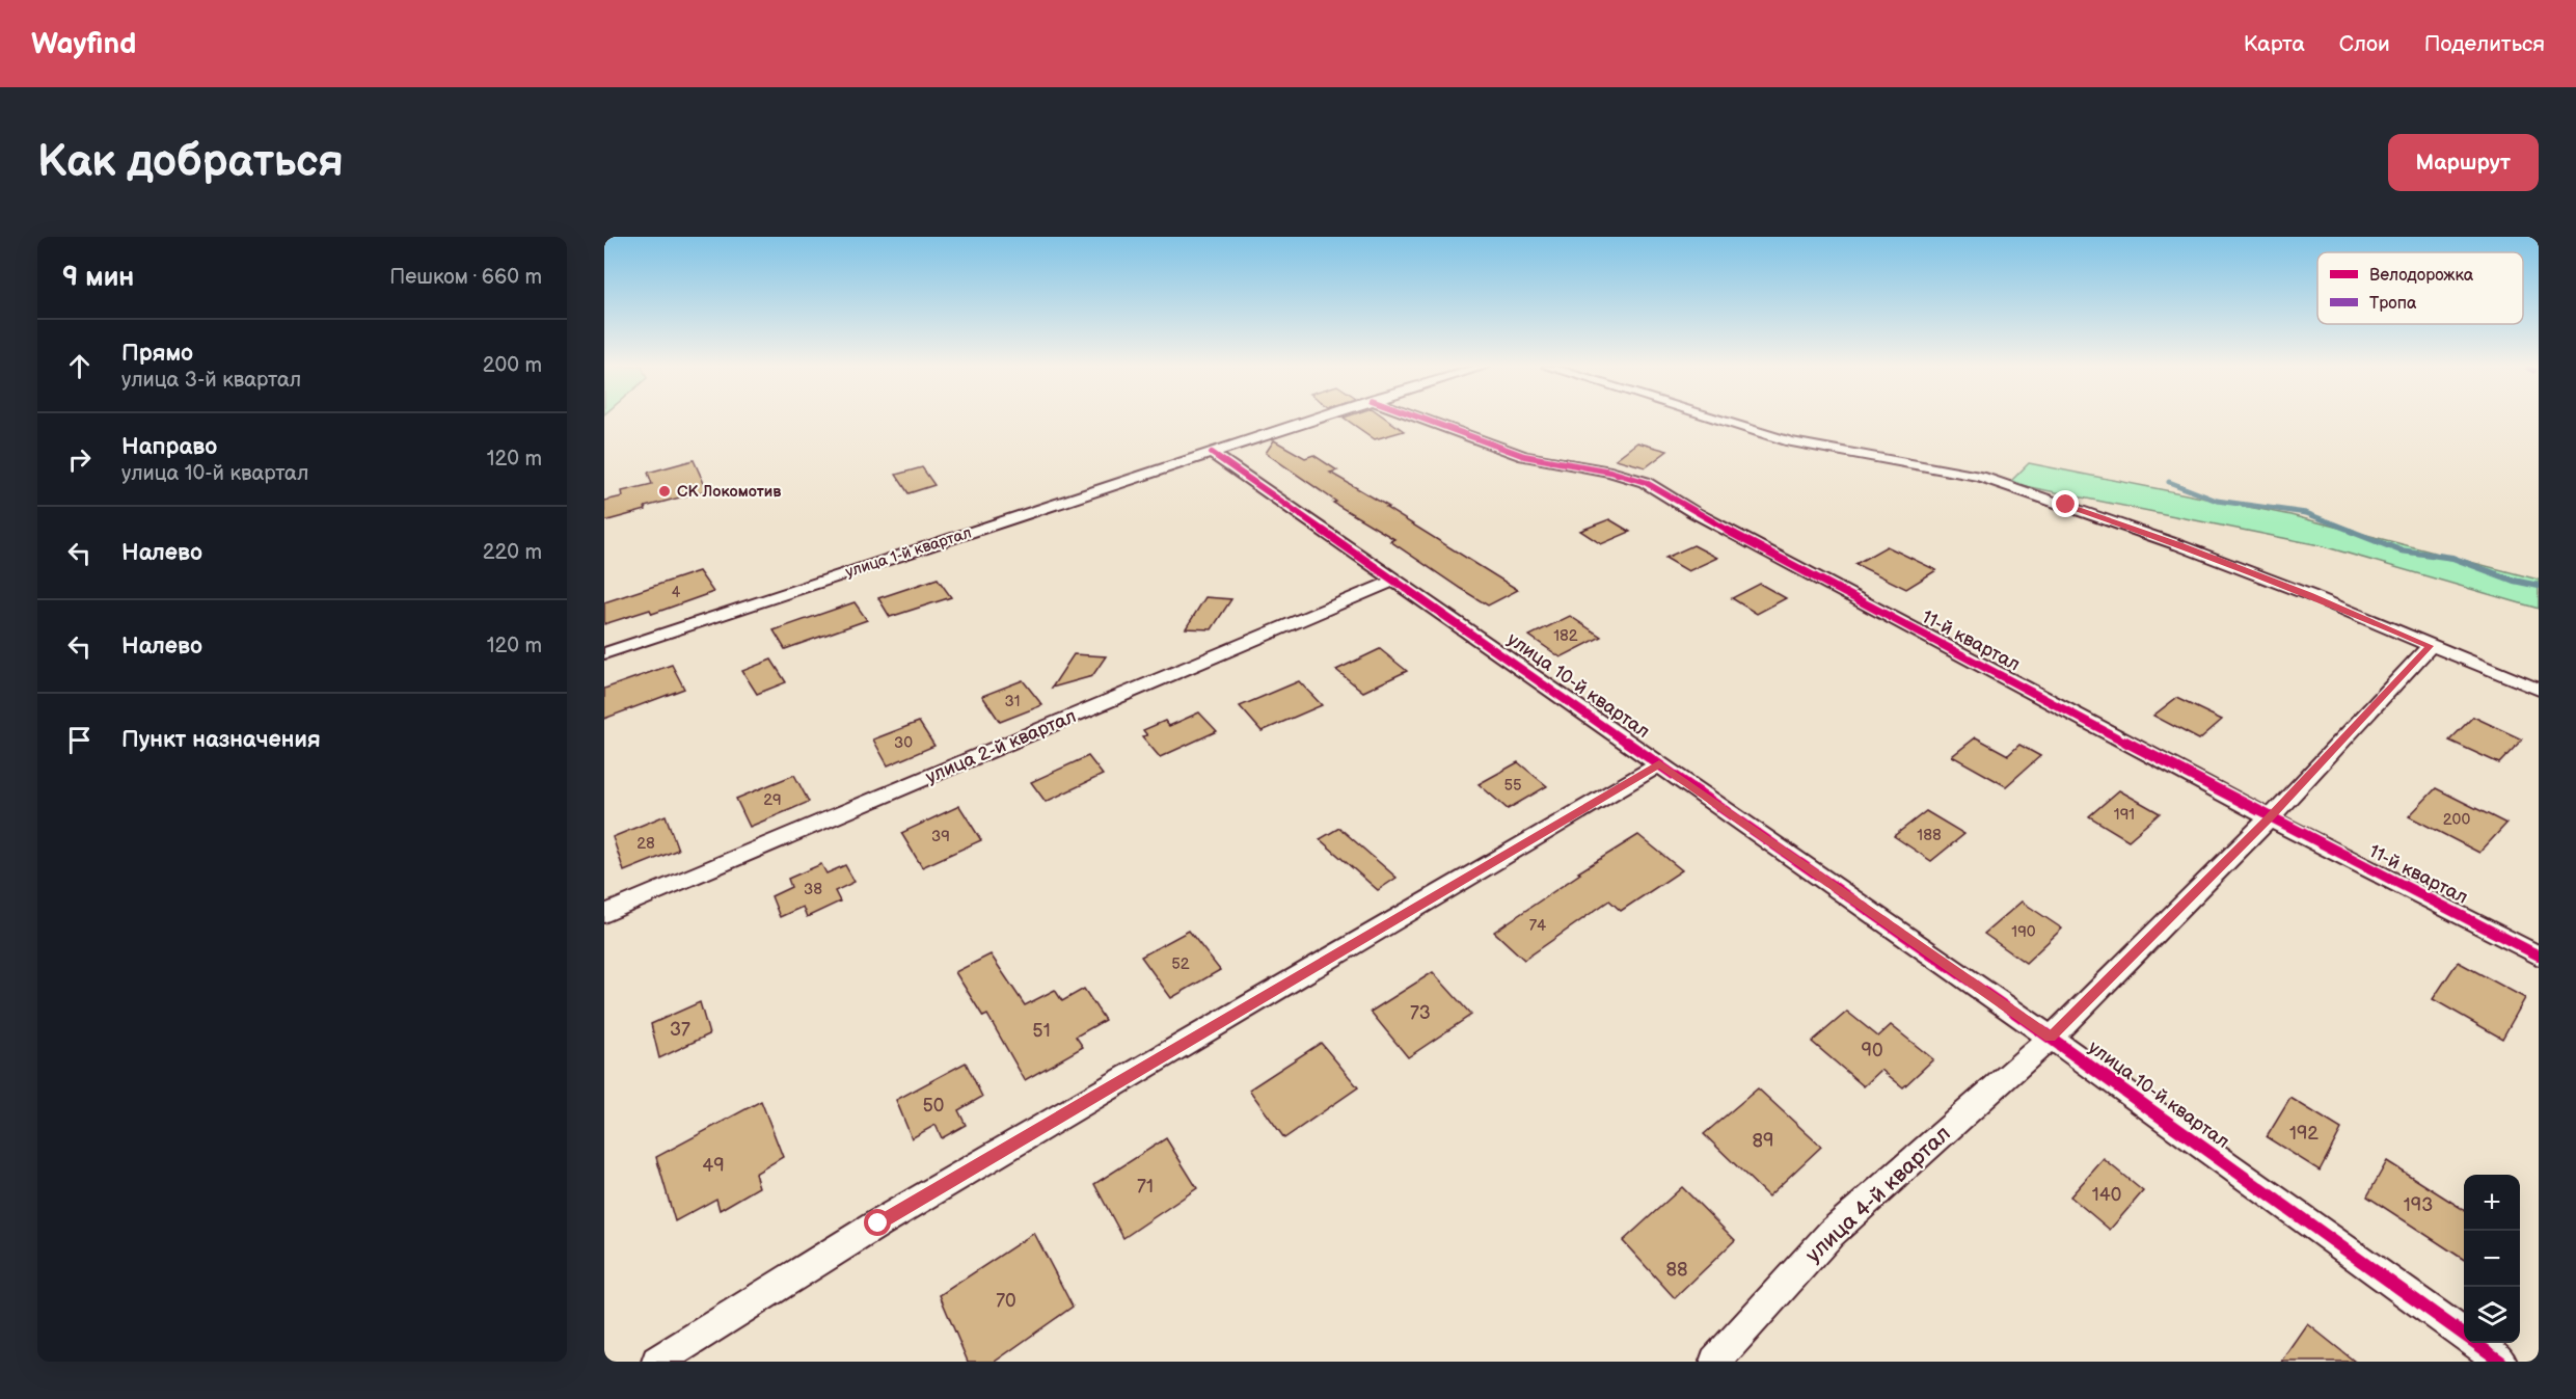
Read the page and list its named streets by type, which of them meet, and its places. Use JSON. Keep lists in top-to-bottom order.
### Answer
{
  "streets": {
    "street": [
      "улица 1-й квартал",
      "11-й квартал",
      "улица 10-й квартал",
      "улица 2-й квартал",
      "улица 4-й квартал"
    ]
  },
  "crossings": [
    ["улица 1-й квартал", "улица 10-й квартал"],
    ["11-й квартал", "улица 4-й квартал"],
    ["улица 10-й квартал", "улица 2-й квартал"],
    ["улица 10-й квартал", "улица 4-й квартал"]
  ],
  "places": ["СК Локомотив"],
  "house_numbers": [
    "4",
    "182",
    "31",
    "30",
    "55",
    "29",
    "191",
    "200",
    "188",
    "39",
    "28",
    "38",
    "74",
    "190",
    "52",
    "73",
    "37",
    "51",
    "90",
    "50",
    "192",
    "89",
    "49",
    "71",
    "140",
    "193",
    "88",
    "70"
  ],
  "legend": ["Велодорожка", "Тропа"],
  "page": {
    "header": "Wayfind",
    "nav": ["Карта", "Слои", "Поделиться"],
    "buttons": "Маршрут",
    "title": "Как добраться",
    "heading": ["9 мин", "Пешком · 660 m"],
    "list": [
      ["Прямо", "улица 3-й квартал", "200 m"],
      ["Направо", "улица 10-й квартал", "120 m"],
      ["Налево", "220 m"],
      ["Налево", "120 m"],
      "Пункт назначения"
    ],
    "map_buttons": ["+", "−"]
  }
}
